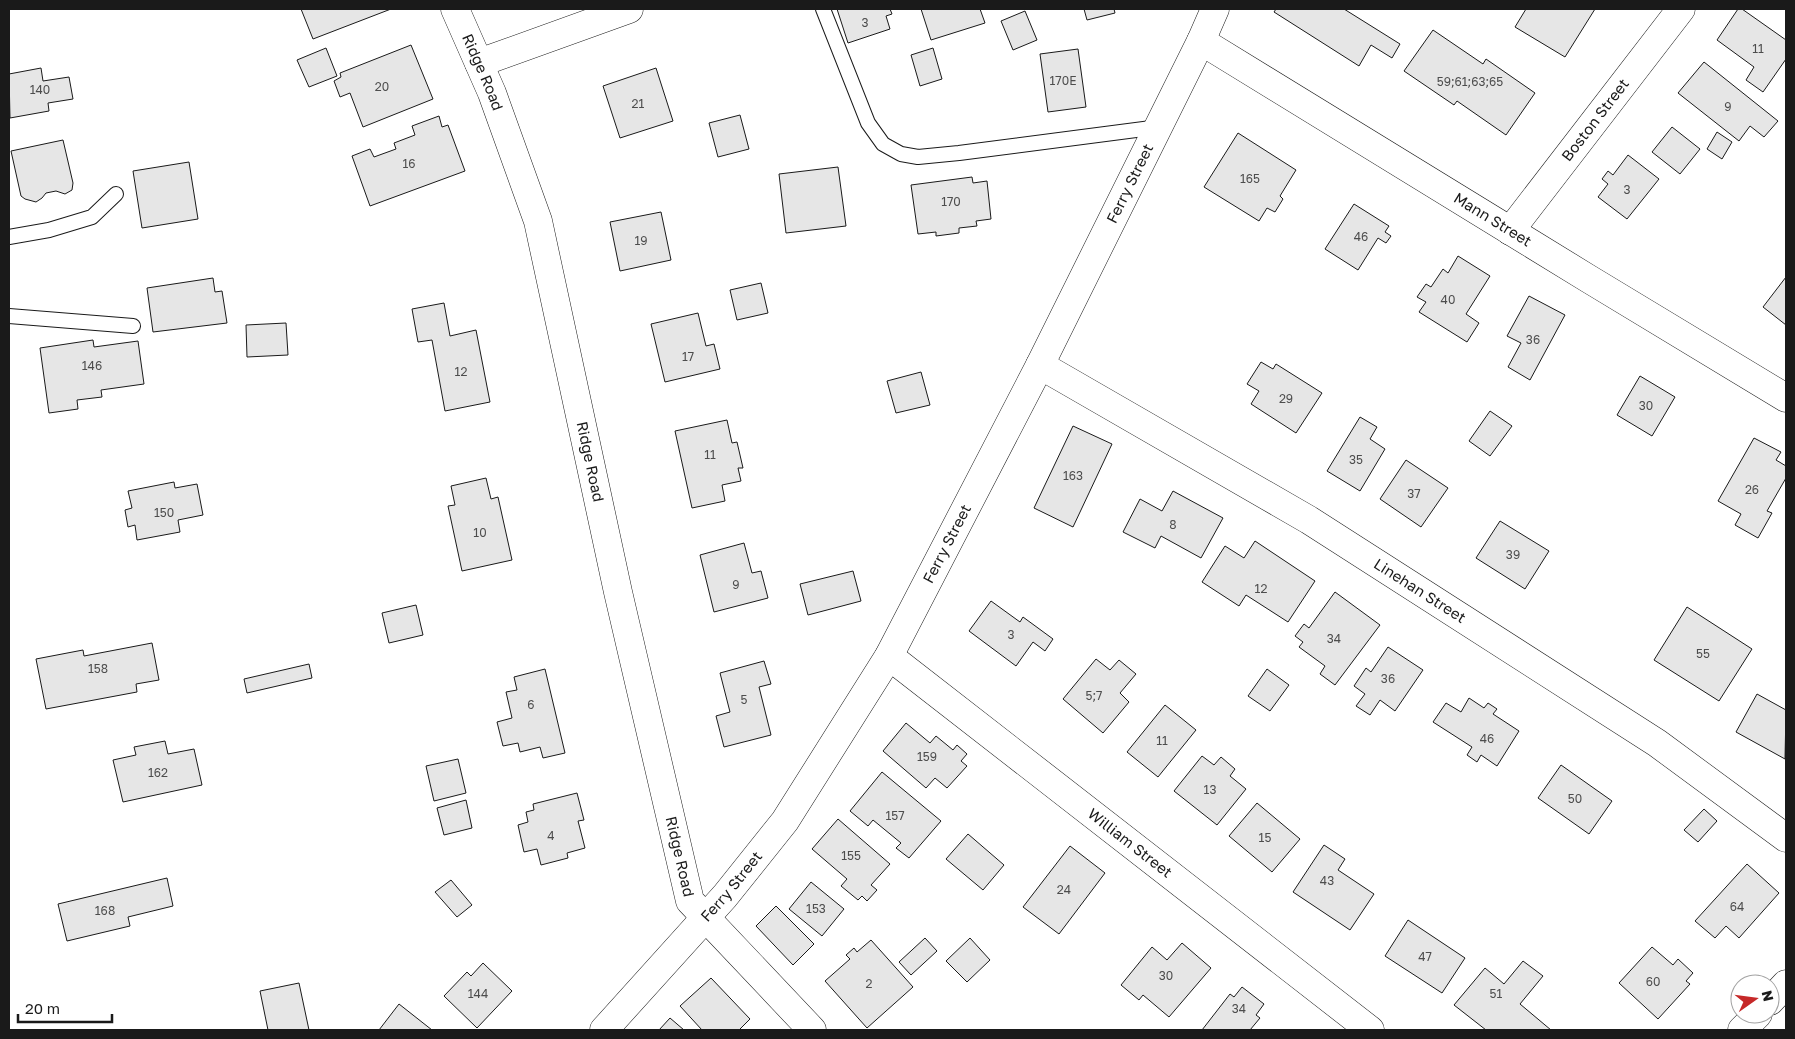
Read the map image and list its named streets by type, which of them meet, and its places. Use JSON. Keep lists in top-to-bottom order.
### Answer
{
  "streets": {
    "street": [
      "Ridge Road",
      "Boston Street",
      "Ferry Street",
      "Mann Street",
      "Linehan Street",
      "William Street"
    ]
  },
  "crossings": [
    ["Ridge Road", "Ferry Street"],
    ["Boston Street", "Mann Street"],
    ["Ferry Street", "Mann Street"],
    ["Ferry Street", "Linehan Street"],
    ["Ferry Street", "William Street"]
  ],
  "house_numbers": [
    "3",
    "11",
    "170E",
    "59;61;63;65",
    "20",
    "140",
    "21",
    "9",
    "16",
    "165",
    "3",
    "170",
    "46",
    "19",
    "40",
    "36",
    "17",
    "146",
    "12",
    "29",
    "30",
    "11",
    "35",
    "163",
    "26",
    "37",
    "150",
    "8",
    "10",
    "39",
    "9",
    "12",
    "3",
    "34",
    "55",
    "158",
    "36",
    "5;7",
    "5",
    "6",
    "46",
    "11",
    "159",
    "162",
    "13",
    "50",
    "157",
    "4",
    "15",
    "155",
    "43",
    "24",
    "64",
    "153",
    "168",
    "47",
    "30",
    "60",
    "2",
    "144",
    "51",
    "34"
  ],
  "scale_bar": "20 m",
  "north": "right"
}
